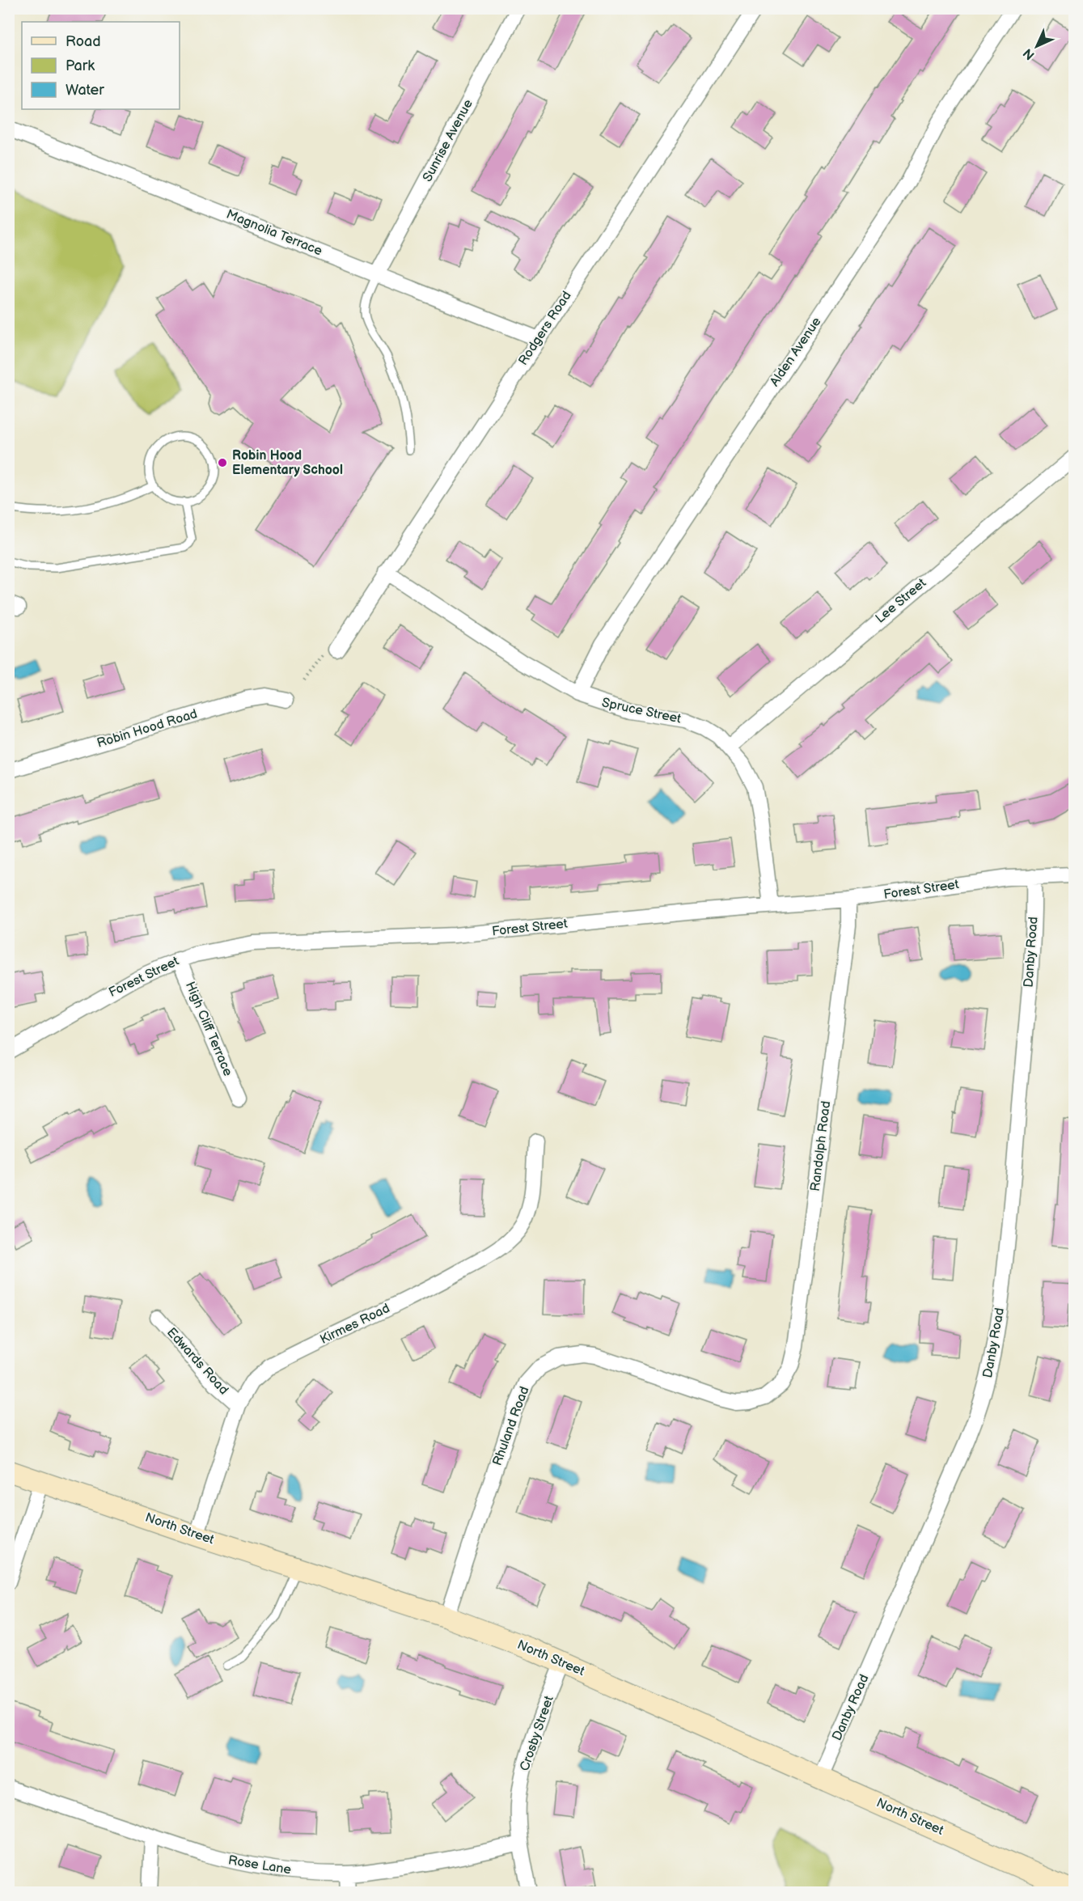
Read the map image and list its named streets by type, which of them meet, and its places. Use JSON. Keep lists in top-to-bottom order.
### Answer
{
  "streets": {
    "street": [
      "Sunrise Avenue",
      "Magnolia Terrace",
      "Rodgers Road",
      "Alden Avenue",
      "Lee Street",
      "Spruce Street",
      "Robin Hood Road",
      "Forest Street",
      "Danby Road",
      "High Cliff Terrace",
      "Randolph Road",
      "Kirmes Road",
      "Edwards Road",
      "Rhuland Road",
      "North Street",
      "Crosby Street",
      "Rose Lane"
    ]
  },
  "crossings": [
    ["Sunrise Avenue", "Magnolia Terrace"],
    ["Magnolia Terrace", "Rodgers Road"],
    ["Rodgers Road", "Spruce Street"],
    ["Alden Avenue", "Spruce Street"],
    ["Lee Street", "Spruce Street"],
    ["Spruce Street", "Forest Street"],
    ["Forest Street", "Danby Road"],
    ["Forest Street", "High Cliff Terrace"],
    ["Forest Street", "Randolph Road"],
    ["Danby Road", "North Street"],
    ["Randolph Road", "Rhuland Road"],
    ["Kirmes Road", "Edwards Road"],
    ["Kirmes Road", "North Street"],
    ["Rhuland Road", "North Street"],
    ["North Street", "Crosby Street"],
    ["Crosby Street", "Rose Lane"]
  ],
  "places": ["Robin Hood Elementary School"],
  "legend": ["Road", "Park", "Water"],
  "north": "bottom left"
}
